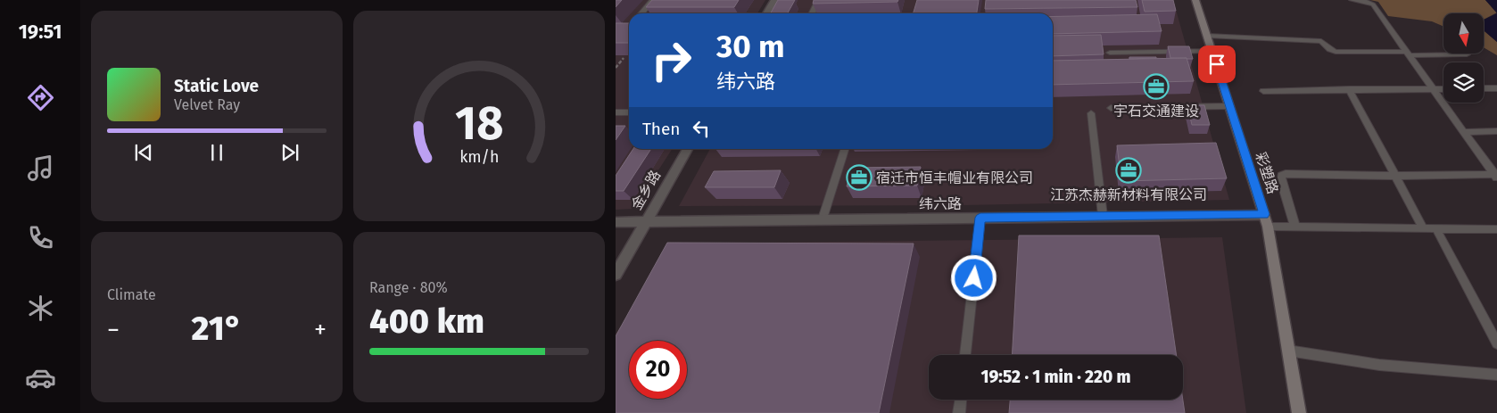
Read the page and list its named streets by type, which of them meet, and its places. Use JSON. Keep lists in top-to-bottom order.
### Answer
{
  "streets": {
    "street": ["彩塑路", "金乡路", "纬六路"]
  },
  "crossings": [
    ["彩塑路", "纬六路"],
    ["金乡路", "纬六路"]
  ],
  "places": {
    "office": ["宇石交通建设", "江苏杰赫新材料有限公司", "宿迁市恒丰帽业有限公司"]
  },
  "north": "bottom",
  "page": {
    "tabs": "19:51",
    "turn": ["30 m", "纬六路"],
    "song": ["Static Love", "Velvet Ray"],
    "then": "Then",
    "tile": [
      "Climate",
      ["Range · 80%", "400 km"]
    ],
    "heat": ["−", "21°", "+"],
    "limit": "20",
    "trip": "19:52 · 1 min · 220 m",
    "gauge": ["18", "km/h"]
  }
}
